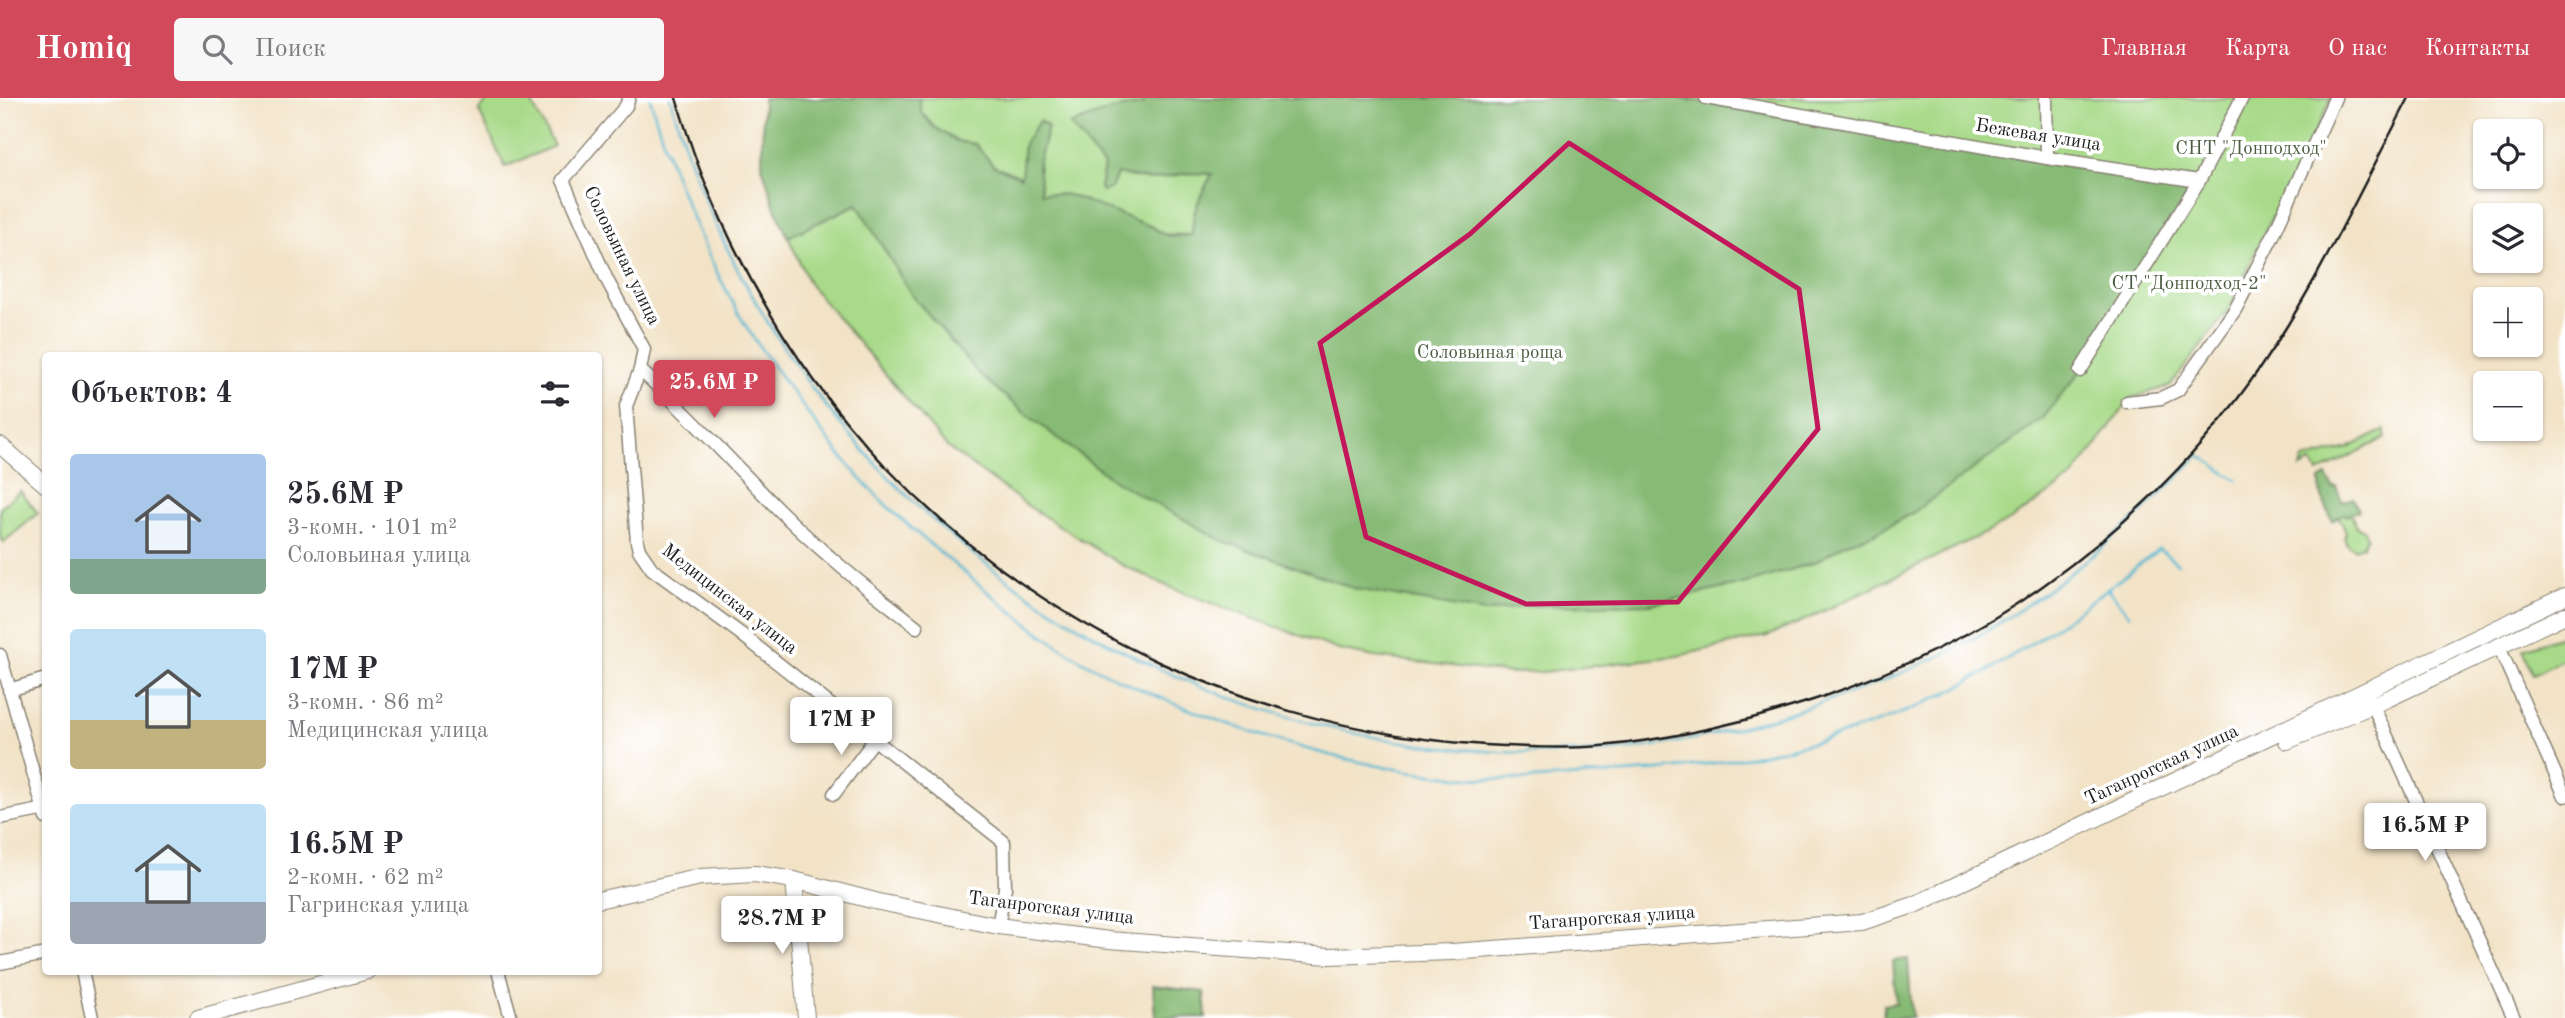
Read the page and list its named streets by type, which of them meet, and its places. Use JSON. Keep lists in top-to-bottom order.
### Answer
{
  "streets": {
    "main road": ["Таганрогская улица"],
    "street": ["Бежевая улица", "Соловьиная улица", "Медицинская улица"]
  },
  "crossings": [
    ["Соловьиная улица", "Медицинская улица"],
    ["Медицинская улица", "Таганрогская улица"]
  ],
  "parks": ["СНТ \"Донподход\"", "СТ \"Донподход-2\"", "Соловьиная роща"],
  "page": {
    "header": "Homiq",
    "search": "Поиск",
    "nav": [
      "Главная",
      "Карта",
      "О нас",
      "Контакты"
    ],
    "map_buttons": ["+", "−"],
    "heading": "Объектов: 4",
    "price": [
      "25.6M ₽",
      "17M ₽",
      "16.5M ₽",
      "28.7M ₽"
    ],
    "list": [
      {
        "name": "25.6M ₽",
        "note": "3-комн. · 101 m² · Соловьиная улица"
      },
      {
        "name": "17M ₽",
        "note": "3-комн. · 86 m² · Медицинская улица"
      },
      {
        "name": "16.5M ₽",
        "note": "2-комн. · 62 m² · Гагринская улица"
      }
    ]
  }
}
